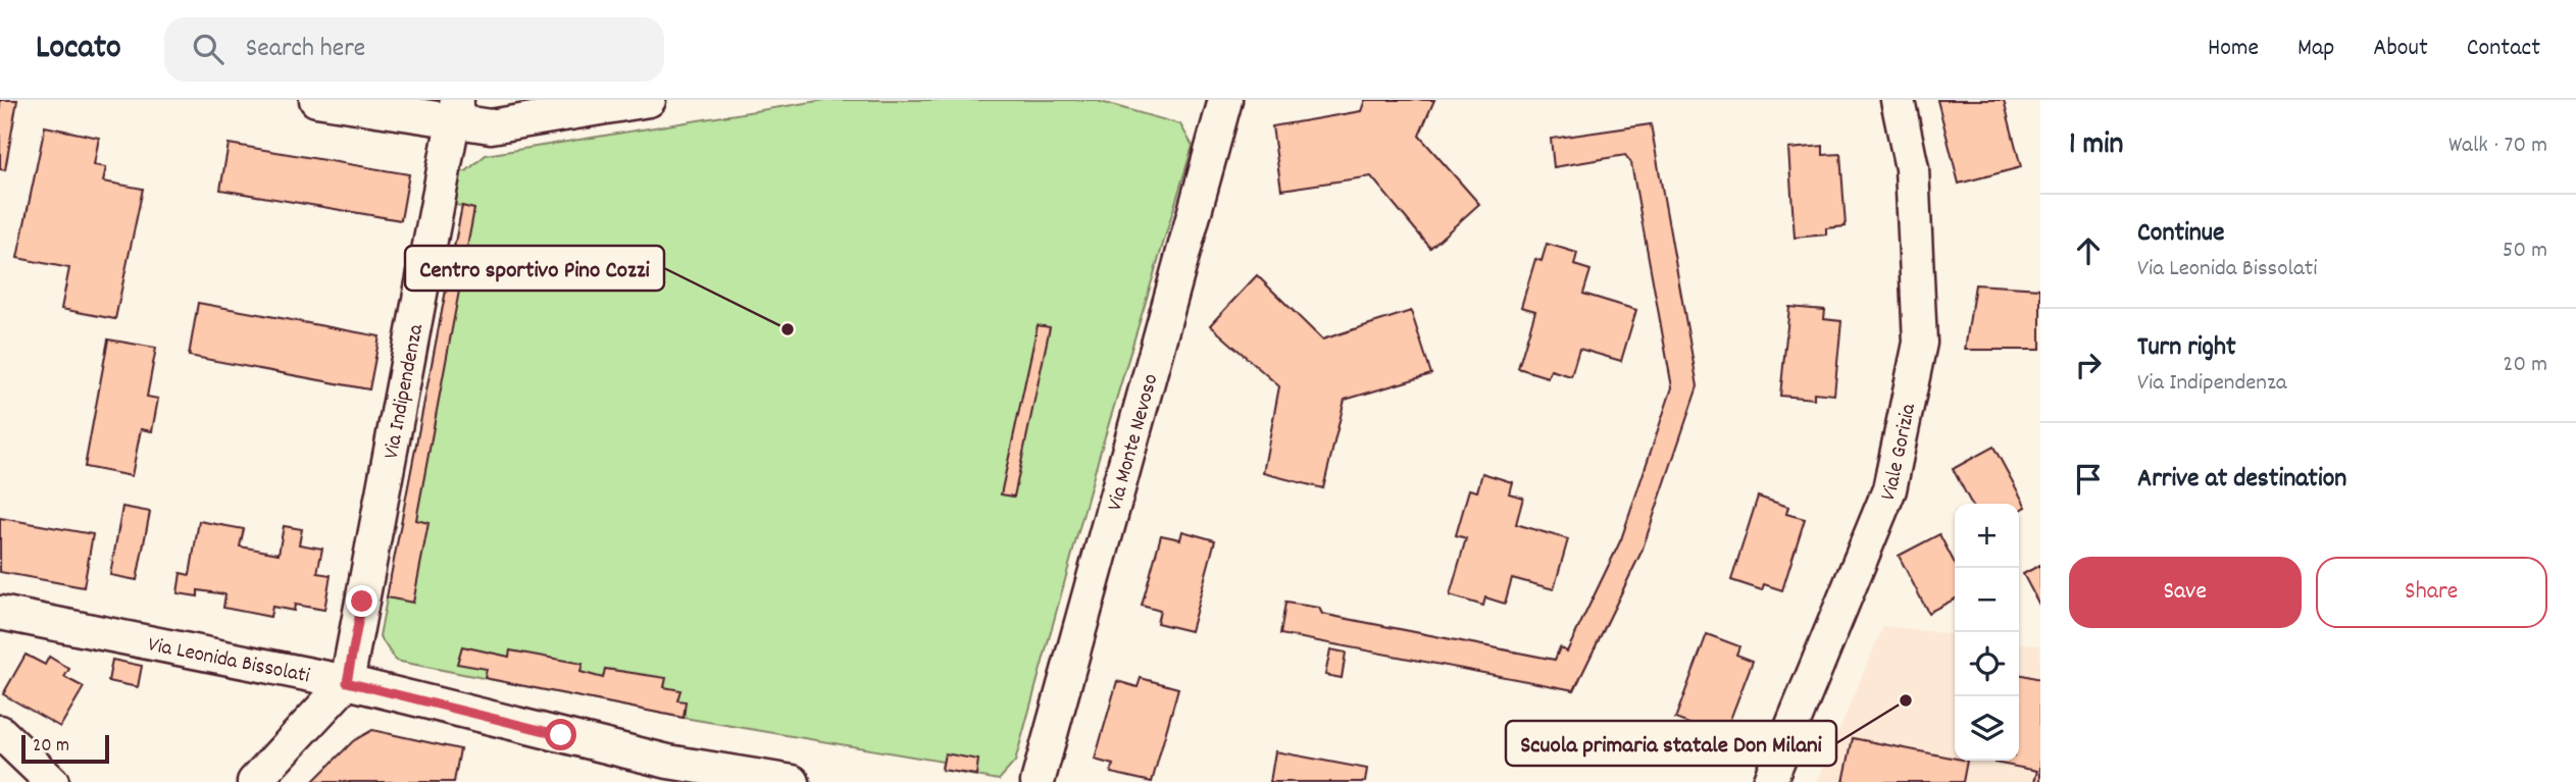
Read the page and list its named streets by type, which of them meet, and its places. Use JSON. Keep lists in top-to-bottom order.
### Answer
{
  "streets": {
    "street": [
      "Via Indipendenza",
      "Via Monte Nevoso",
      "Viale Gorizia",
      "Via Leonida Bissolati"
    ]
  },
  "crossings": [
    ["Via Indipendenza", "Via Leonida Bissolati"]
  ],
  "places": ["Centro sportivo Pino Cozzi", "Scuola primaria statale Don Milani"],
  "scale_bar": "20 m",
  "page": {
    "header": "Locato",
    "search": "Search here",
    "nav": [
      "Home",
      "Map",
      "About",
      "Contact"
    ],
    "heading": ["1 min", "Walk · 70 m"],
    "list": [
      ["Continue", "Via Leonida Bissolati", "50 m"],
      ["Turn right", "Via Indipendenza", "20 m"],
      "Arrive at destination"
    ],
    "map_buttons": ["+", "−"],
    "buttons": ["Save", "Share"],
    "scale": "20 m"
  }
}
